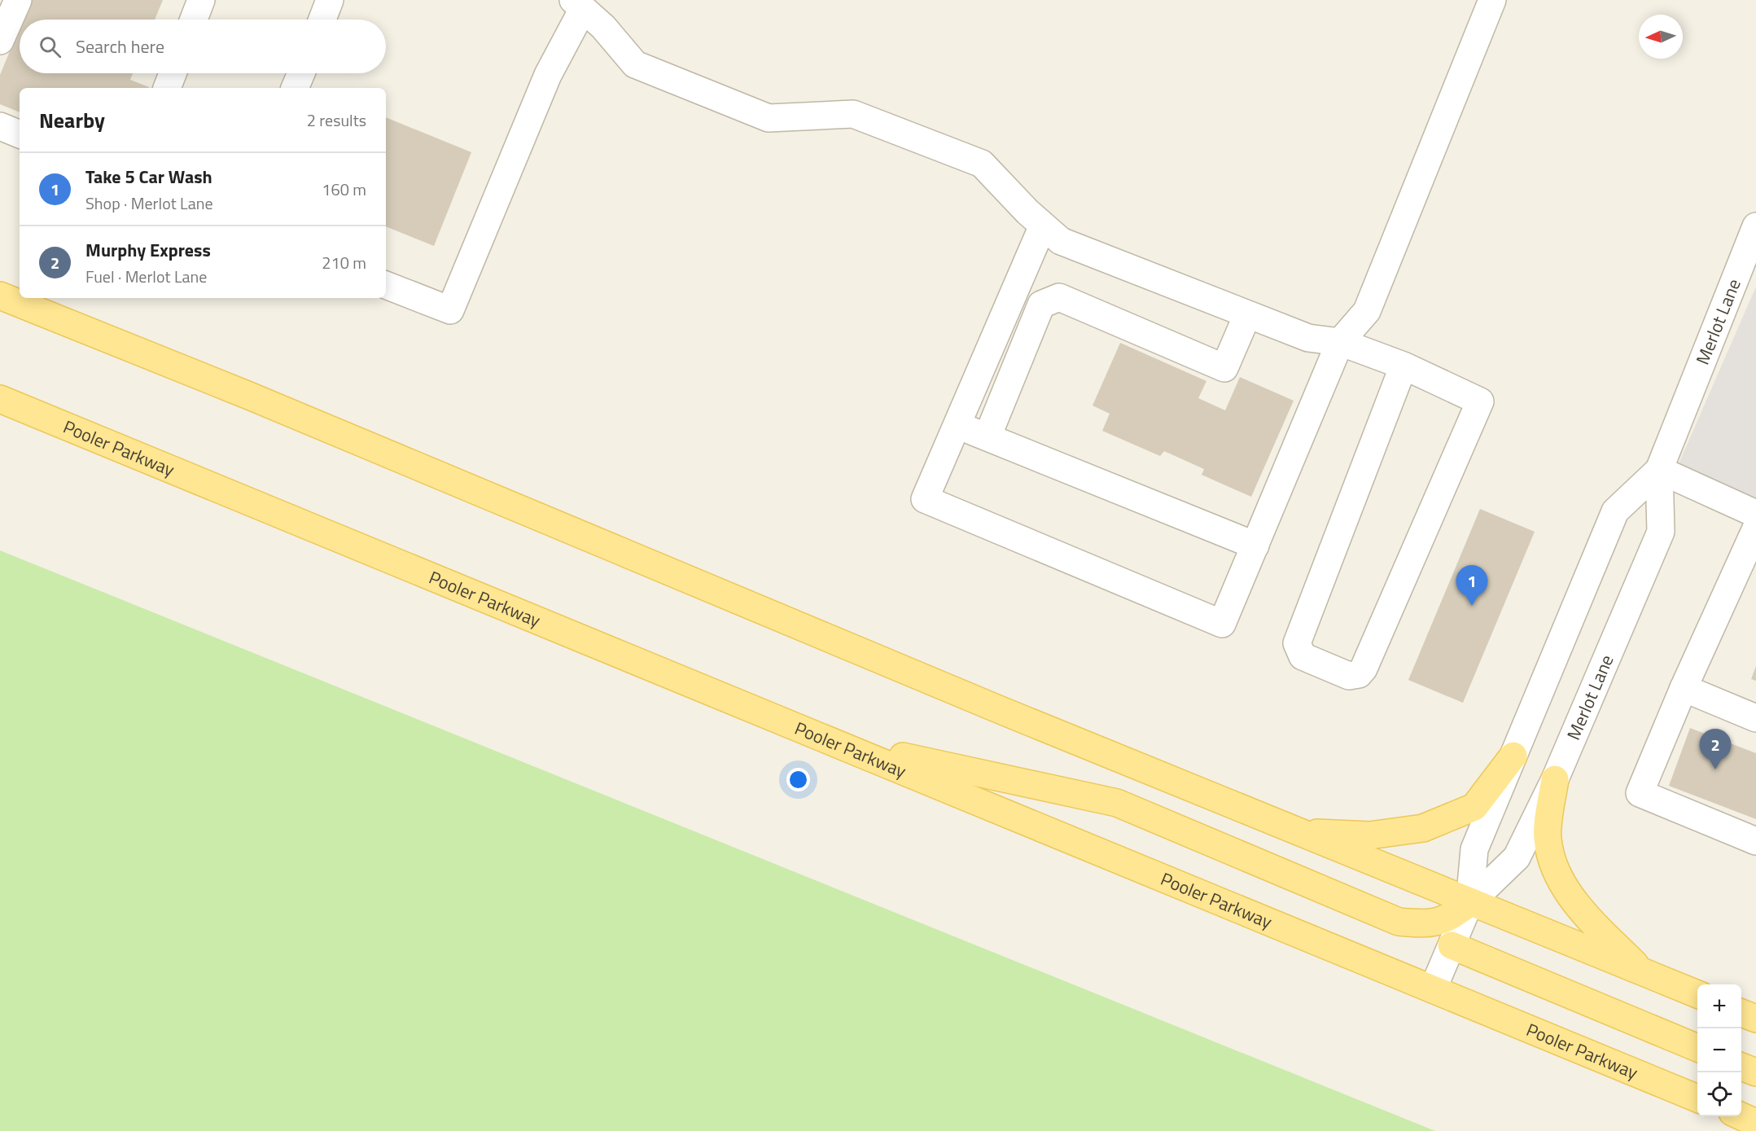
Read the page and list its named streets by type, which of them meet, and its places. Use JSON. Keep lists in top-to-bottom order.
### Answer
{
  "streets": {
    "main road": ["Pooler Parkway"],
    "street": ["Merlot Lane"]
  },
  "crossings": [
    ["Merlot Lane", "Pooler Parkway"]
  ],
  "north": "left",
  "page": {
    "search": "Search here",
    "heading": ["Nearby", "2 results"],
    "list": [
      {
        "mark": "1",
        "name": "Take 5 Car Wash",
        "note": "Shop · Merlot Lane",
        "value": "160 m"
      },
      {
        "mark": "2",
        "name": "Murphy Express",
        "note": "Fuel · Merlot Lane",
        "value": "210 m"
      }
    ],
    "pins": ["1", "2"],
    "map_buttons": ["+", "−"]
  }
}
